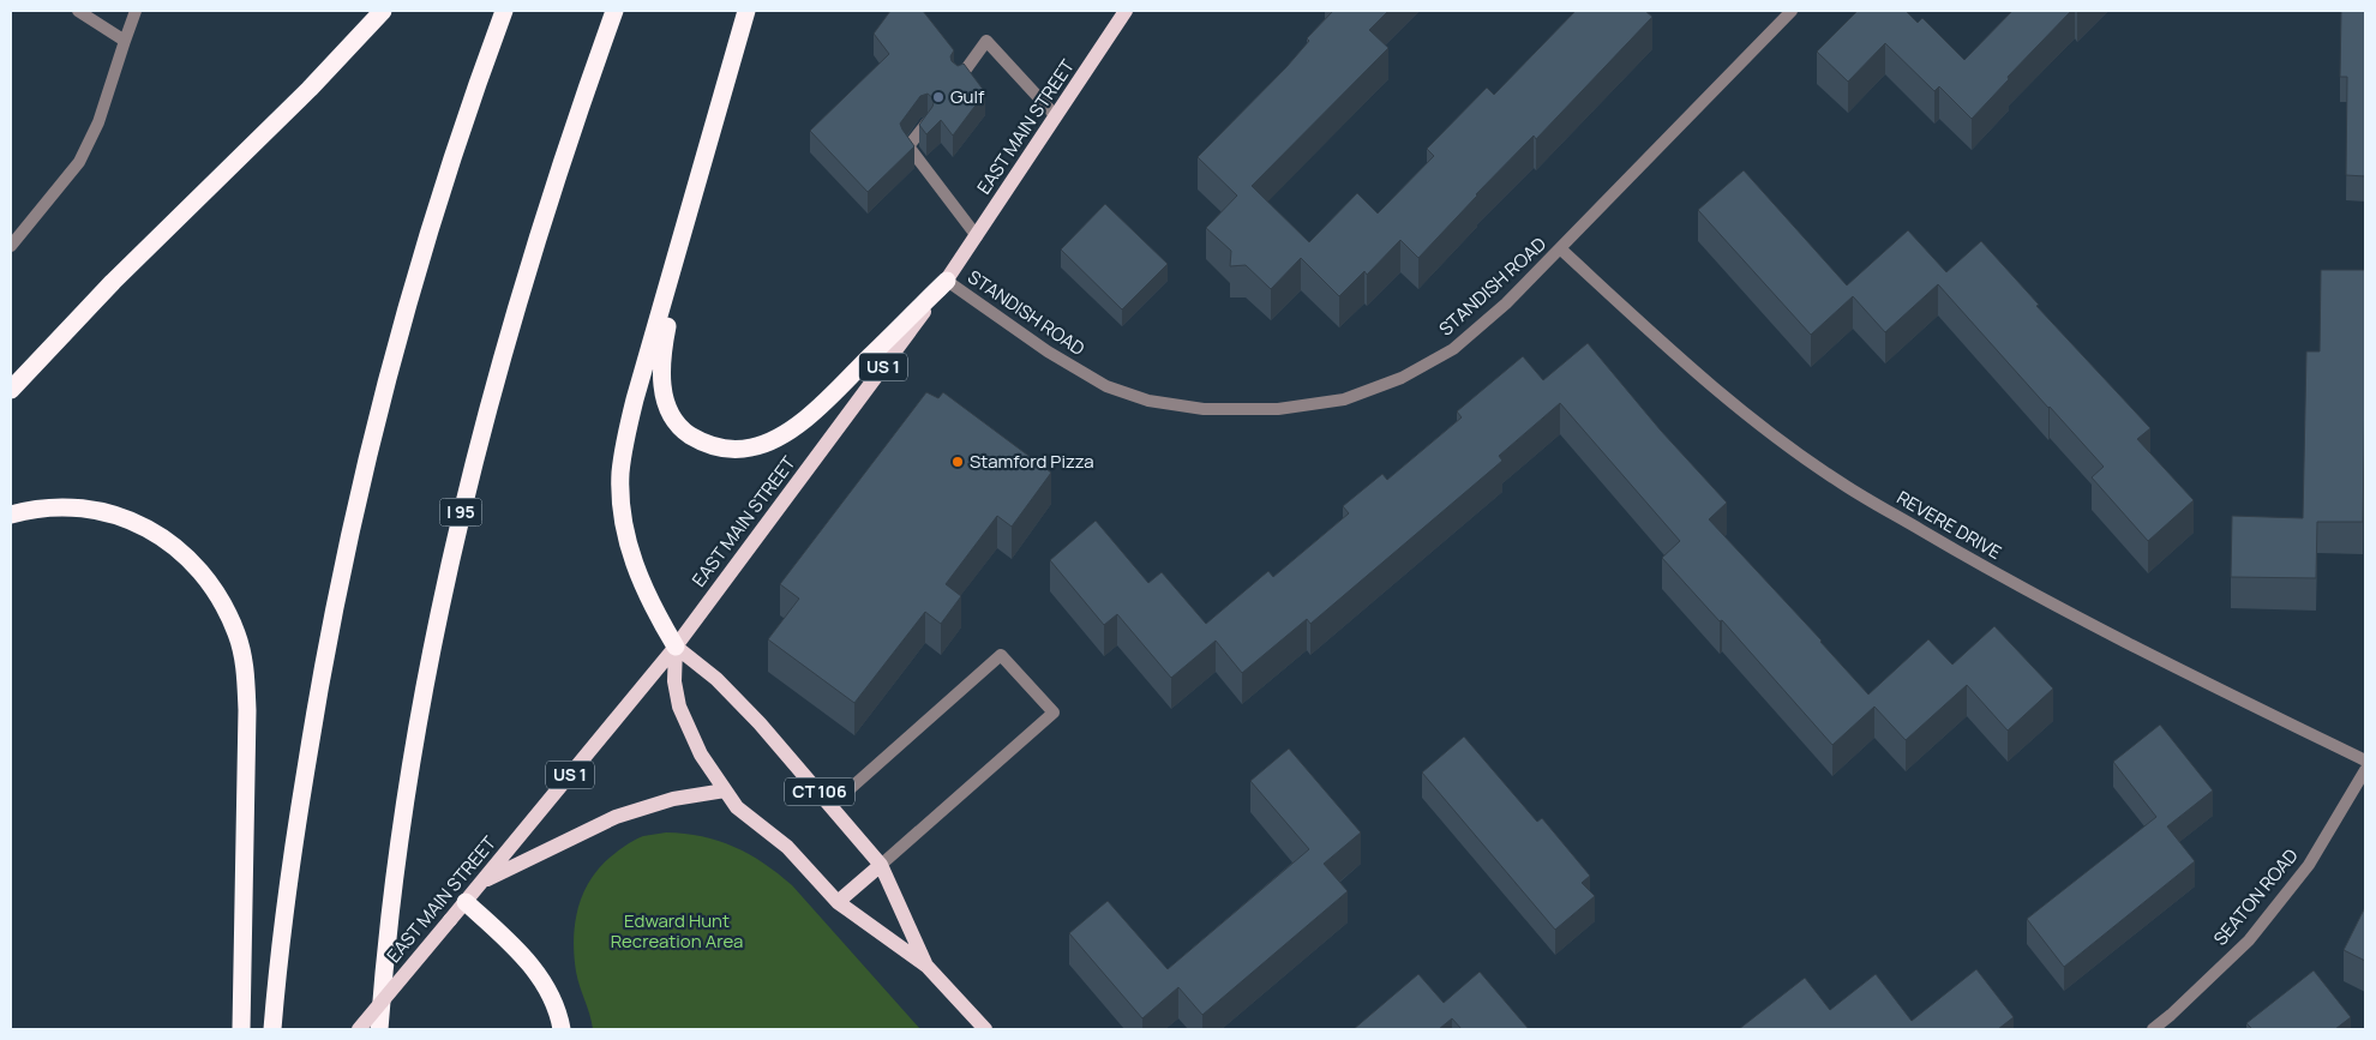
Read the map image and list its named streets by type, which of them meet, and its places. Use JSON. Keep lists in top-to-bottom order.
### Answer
{
  "streets": {
    "highway": ["I 95"],
    "main road": ["EAST MAIN STREET", "US 1", "CT 106"],
    "street": ["STANDISH ROAD", "REVERE DRIVE", "SEATON ROAD"]
  },
  "crossings": [
    ["EAST MAIN STREET", "STANDISH ROAD"],
    ["EAST MAIN STREET", "CT 106"],
    ["STANDISH ROAD", "REVERE DRIVE"]
  ],
  "parks": ["Edward Hunt Recreation Area"],
  "places": ["Gulf", "Stamford Pizza"]
}
